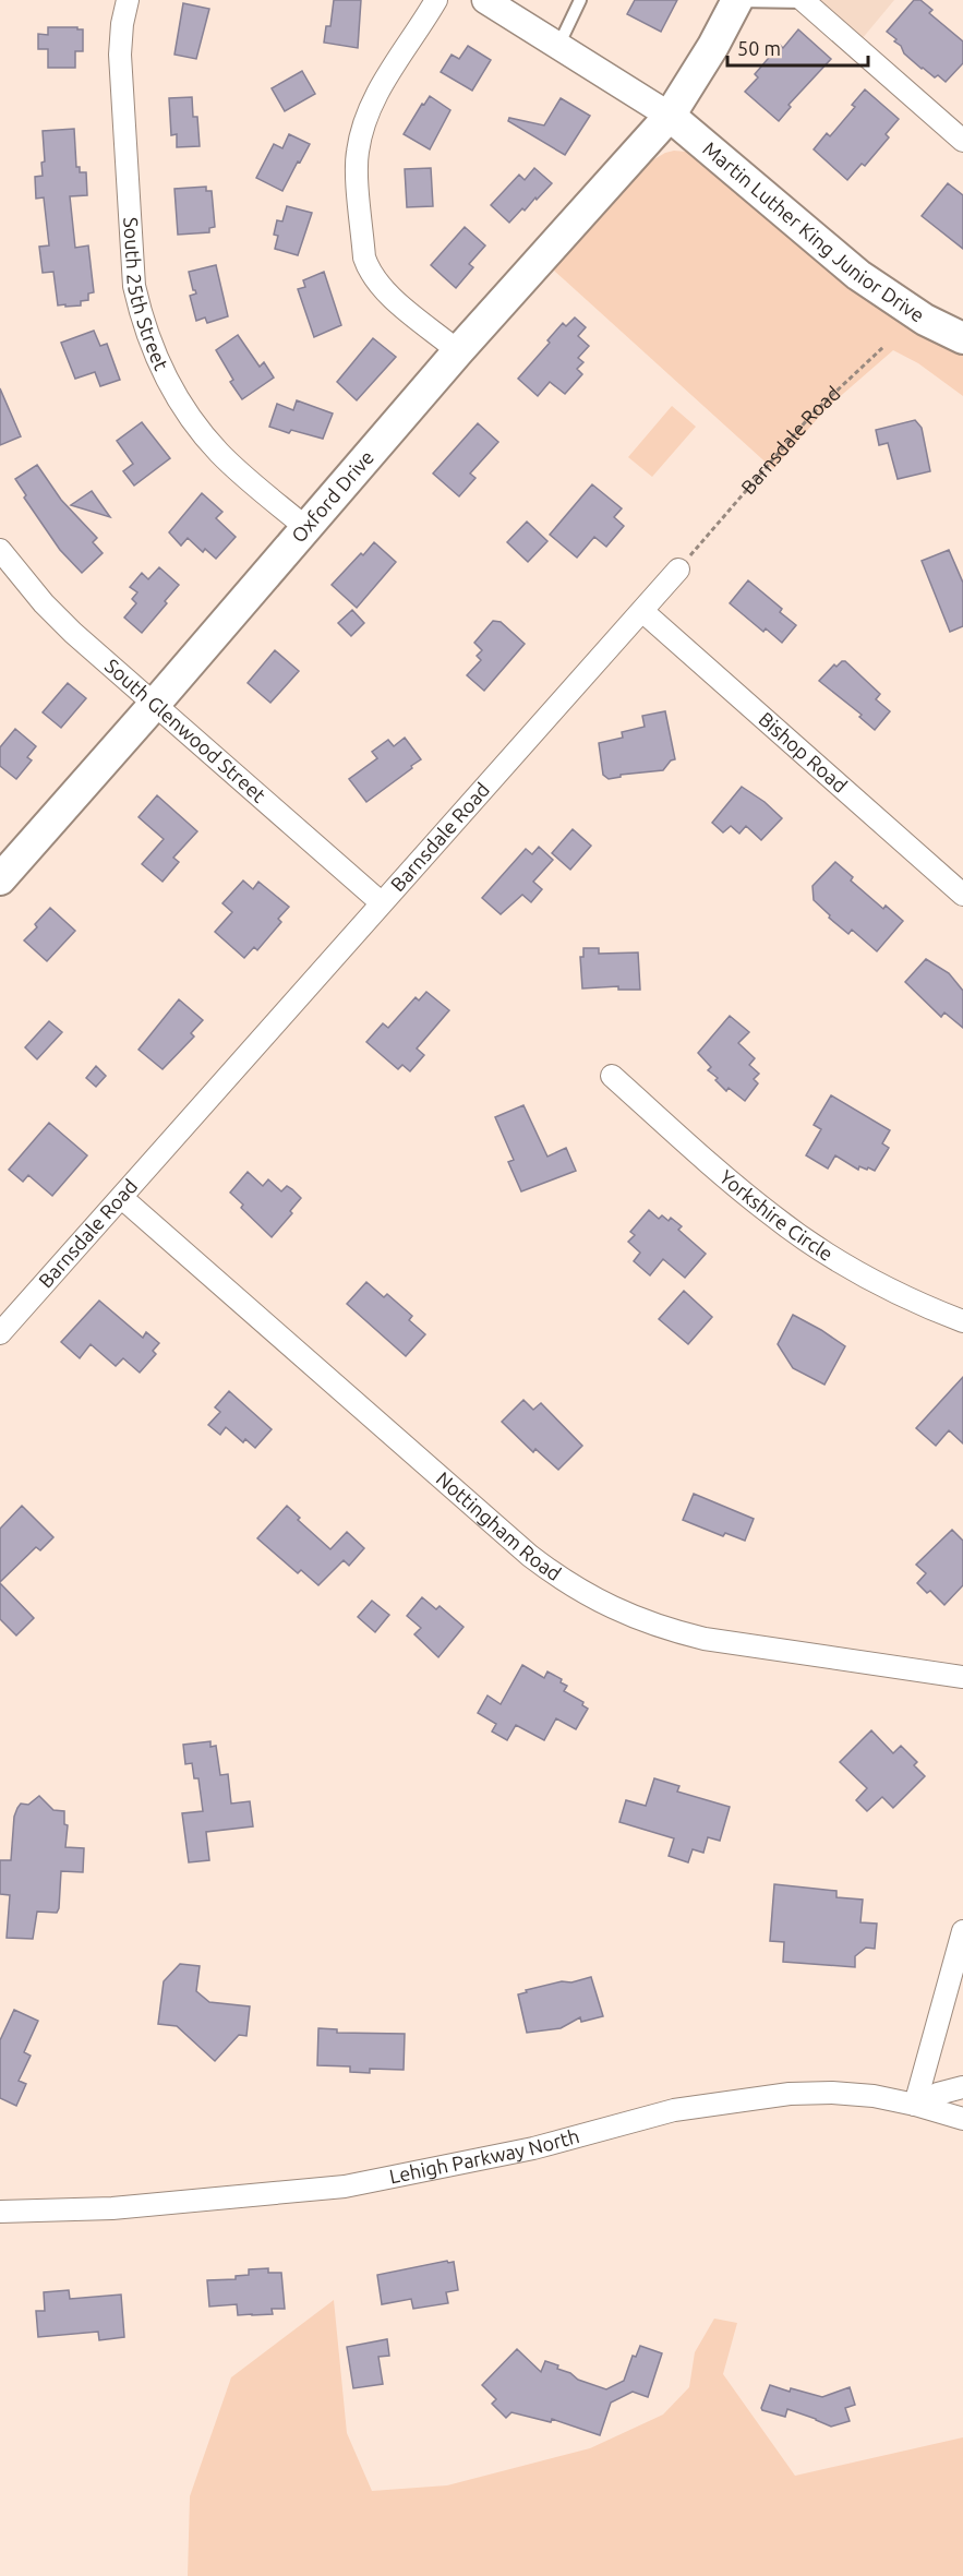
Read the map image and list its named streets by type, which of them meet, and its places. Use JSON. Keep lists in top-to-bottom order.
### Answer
{
  "streets": {
    "main road": ["Martin Luther King Junior Drive", "Oxford Drive"],
    "street": [
      "South 25th Street",
      "Barnsdale Road",
      "South Glenwood Street",
      "Bishop Road",
      "Yorkshire Circle",
      "Nottingham Road",
      "Lehigh Parkway North"
    ]
  },
  "crossings": [
    ["Martin Luther King Junior Drive", "Oxford Drive"],
    ["South 25th Street", "Oxford Drive"],
    ["Barnsdale Road", "South Glenwood Street"],
    ["Barnsdale Road", "Bishop Road"],
    ["Barnsdale Road", "Nottingham Road"],
    ["Oxford Drive", "South Glenwood Street"]
  ],
  "scale_bar": "50 m"
}
